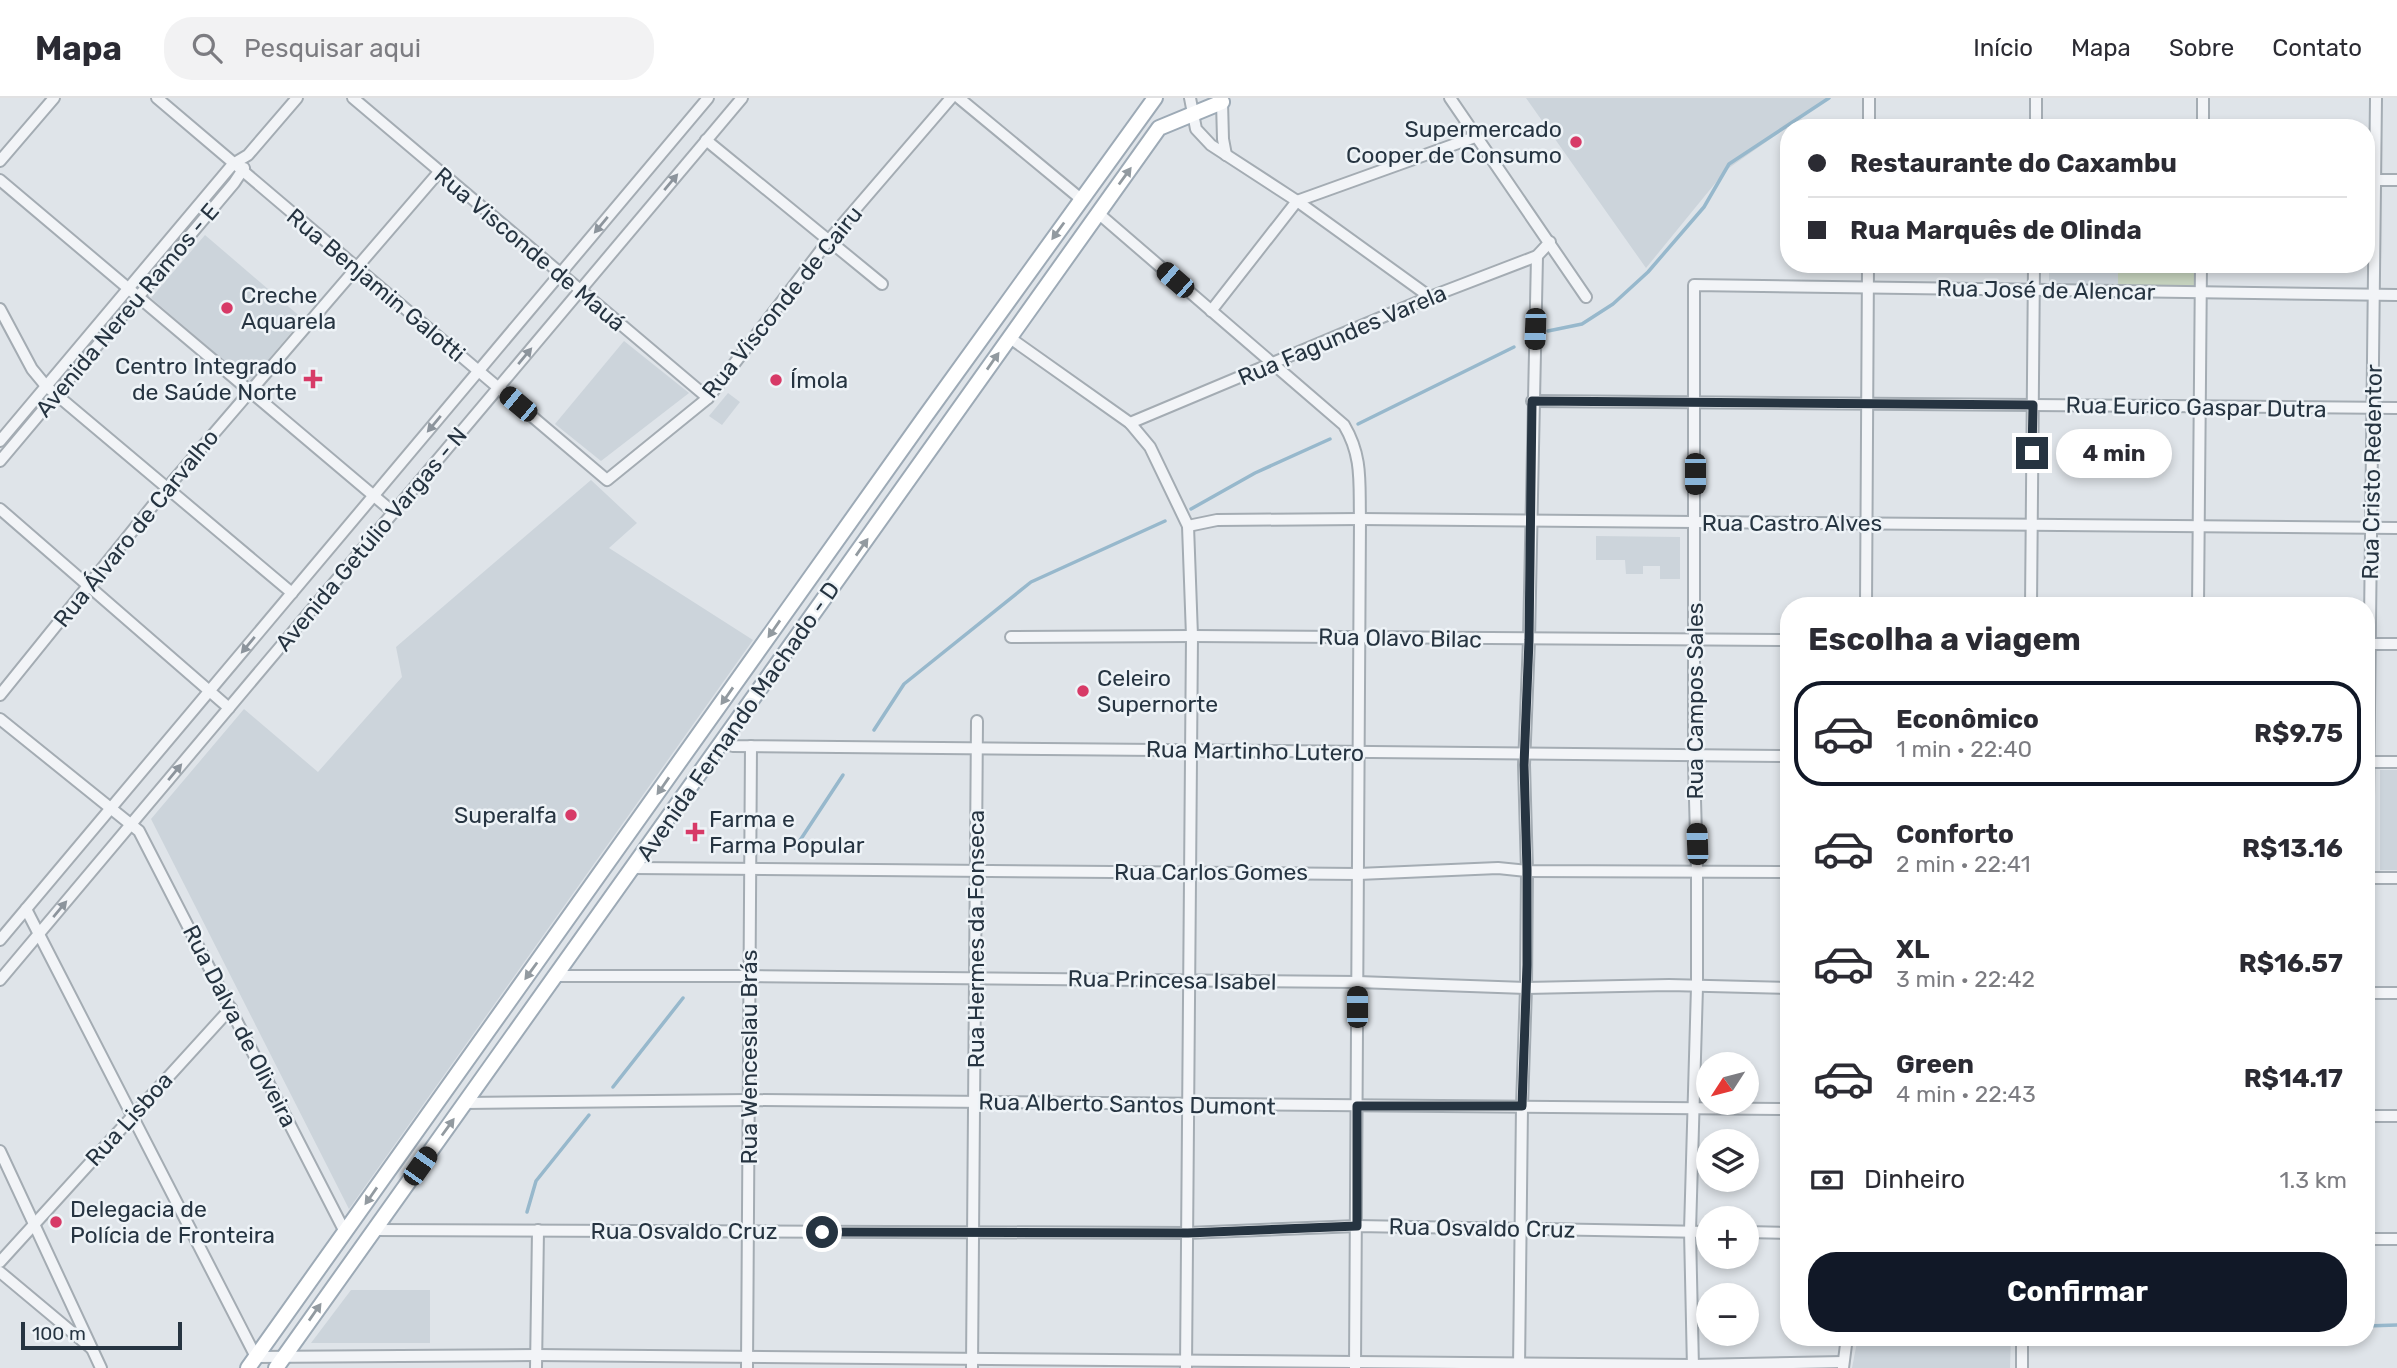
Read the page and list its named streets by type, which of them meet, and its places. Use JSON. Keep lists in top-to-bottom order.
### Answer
{
  "streets": {
    "main road": ["Avenida Fernando Machado - D"],
    "street": [
      "Rua Visconde de Mauá",
      "Rua Benjamin Galotti",
      "Rua José de Alencar",
      "Rua Visconde de Cairu",
      "Avenida Nereu Ramos - E",
      "Rua Fagundes Varela",
      "Rua Eurico Gaspar Dutra",
      "Rua Cristo Redentor",
      "Rua Castro Alves",
      "Rua Álvaro de Carvalho",
      "Avenida Getúlio Vargas - N",
      "Rua Olavo Bilac",
      "Rua Campos Sales",
      "Rua Martinho Lutero",
      "Rua Carlos Gomes",
      "Rua Hermes da Fonseca",
      "Rua Princesa Isabel",
      "Rua Dalva de Oliveira",
      "Rua Wenceslau Brás",
      "Rua Alberto Santos Dumont",
      "Rua Lisboa",
      "Rua Osvaldo Cruz"
    ]
  },
  "crossings": [
    ["Rua Visconde de Mauá", "Rua Visconde de Cairu"],
    ["Rua Visconde de Mauá", "Rua Álvaro de Carvalho"],
    ["Rua Visconde de Mauá", "Avenida Getúlio Vargas - N"],
    ["Rua Benjamin Galotti", "Rua Visconde de Cairu"],
    ["Rua Benjamin Galotti", "Avenida Nereu Ramos - E"],
    ["Rua Benjamin Galotti", "Rua Álvaro de Carvalho"],
    ["Rua Benjamin Galotti", "Avenida Getúlio Vargas - N"],
    ["Rua José de Alencar", "Rua Cristo Redentor"],
    ["Rua José de Alencar", "Rua Campos Sales"],
    ["Rua Eurico Gaspar Dutra", "Rua Cristo Redentor"],
    ["Rua Eurico Gaspar Dutra", "Rua Campos Sales"],
    ["Rua Cristo Redentor", "Rua Castro Alves"],
    ["Rua Castro Alves", "Rua Campos Sales"],
    ["Avenida Getúlio Vargas - N", "Rua Dalva de Oliveira"],
    ["Rua Olavo Bilac", "Rua Campos Sales"],
    ["Rua Campos Sales", "Rua Martinho Lutero"],
    ["Rua Campos Sales", "Rua Carlos Gomes"],
    ["Rua Campos Sales", "Rua Princesa Isabel"],
    ["Rua Campos Sales", "Rua Alberto Santos Dumont"],
    ["Rua Campos Sales", "Rua Osvaldo Cruz"],
    ["Avenida Fernando Machado - D", "Rua Martinho Lutero"],
    ["Avenida Fernando Machado - D", "Rua Carlos Gomes"],
    ["Avenida Fernando Machado - D", "Rua Princesa Isabel"],
    ["Avenida Fernando Machado - D", "Rua Dalva de Oliveira"],
    ["Avenida Fernando Machado - D", "Rua Alberto Santos Dumont"],
    ["Avenida Fernando Machado - D", "Rua Osvaldo Cruz"],
    ["Rua Martinho Lutero", "Rua Hermes da Fonseca"],
    ["Rua Martinho Lutero", "Rua Wenceslau Brás"],
    ["Rua Carlos Gomes", "Rua Hermes da Fonseca"],
    ["Rua Carlos Gomes", "Rua Wenceslau Brás"],
    ["Rua Hermes da Fonseca", "Rua Princesa Isabel"],
    ["Rua Hermes da Fonseca", "Rua Alberto Santos Dumont"],
    ["Rua Hermes da Fonseca", "Rua Osvaldo Cruz"],
    ["Rua Princesa Isabel", "Rua Wenceslau Brás"],
    ["Rua Dalva de Oliveira", "Rua Lisboa"],
    ["Rua Wenceslau Brás", "Rua Alberto Santos Dumont"],
    ["Rua Wenceslau Brás", "Rua Osvaldo Cruz"]
  ],
  "places": {
    "other": [
      "Supermercado Cooper de Consumo",
      "Creche Aquarela",
      "Ímola",
      "Celeiro Supernorte",
      "Superalfa",
      "Delegacia de Polícia de Fronteira"
    ],
    "health": ["Centro Integrado de Saúde Norte", "Farma e Farma Popular"]
  },
  "scale_bar": "100 m",
  "north": "bottom left",
  "page": {
    "header": "Mapa",
    "search": "Pesquisar aqui",
    "nav": [
      "Início",
      "Mapa",
      "Sobre",
      "Contato"
    ],
    "banner": ["Restaurante do Caxambu", "Rua Marquês de Olinda"],
    "bubble": "4 min",
    "heading": "Escolha a viagem",
    "list": [
      {
        "name": "Econômico",
        "note": "1 min · 22:40",
        "value": "R$9.75"
      },
      {
        "name": "Conforto",
        "note": "2 min · 22:41",
        "value": "R$13.16"
      },
      {
        "name": "XL",
        "note": "3 min · 22:42",
        "value": "R$16.57"
      },
      {
        "name": "Green",
        "note": "4 min · 22:43",
        "value": "R$14.17"
      }
    ],
    "map_buttons": ["+", "−"],
    "pay": ["Dinheiro", "1.3 km"],
    "buttons": "Confirmar",
    "scale": "100 m"
  }
}
